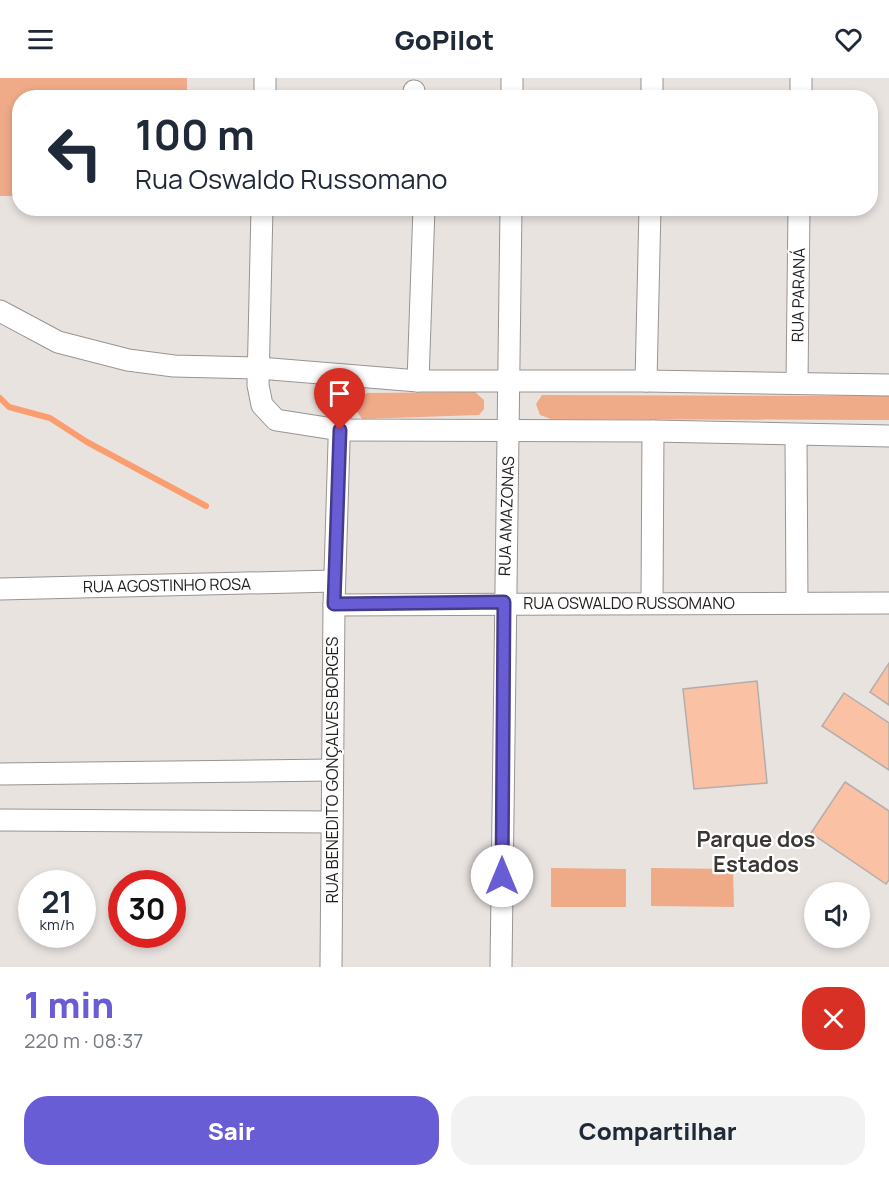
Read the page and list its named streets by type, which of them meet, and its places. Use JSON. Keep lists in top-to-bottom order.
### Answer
{
  "streets": {
    "street": [
      "RUA PARANÁ",
      "RUA AMAZONAS",
      "RUA AGOSTINHO ROSA",
      "RUA OSWALDO RUSSOMANO",
      "RUA BENEDITO GONÇALVES BORGES"
    ]
  },
  "crossings": [
    ["RUA AMAZONAS", "RUA OSWALDO RUSSOMANO"],
    ["RUA AGOSTINHO ROSA", "RUA BENEDITO GONÇALVES BORGES"],
    ["RUA OSWALDO RUSSOMANO", "RUA BENEDITO GONÇALVES BORGES"]
  ],
  "districts": ["Parque dos Estados"],
  "page": {
    "header": "GoPilot",
    "turn": ["100 m", "Rua Oswaldo Russomano"],
    "speed": "21 km/h",
    "limit": "30",
    "heading": ["1 min", "220 m · 08:37"],
    "buttons": ["Sair", "Compartilhar"]
  }
}
